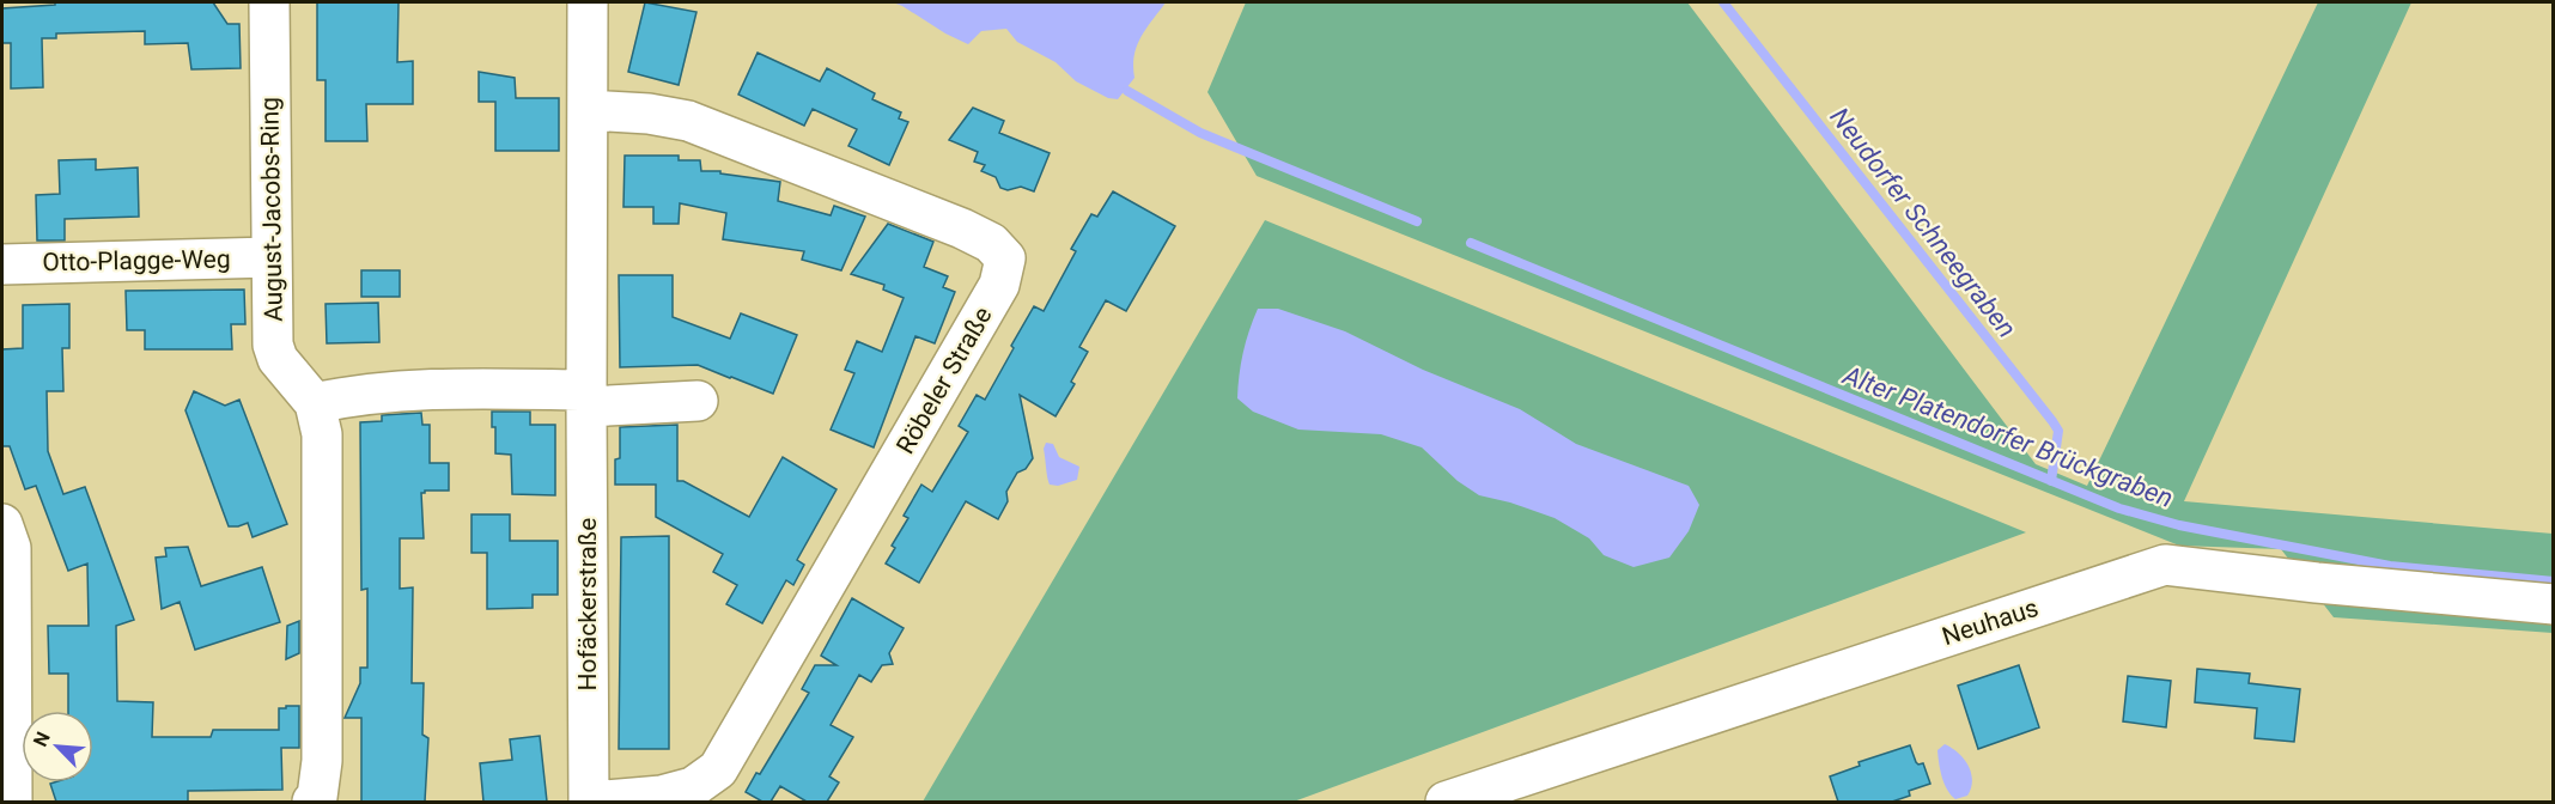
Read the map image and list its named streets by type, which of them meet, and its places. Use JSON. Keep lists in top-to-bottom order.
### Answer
{
  "streets": {
    "street": [
      "August-Jacobs-Ring",
      "Otto-Plagge-Weg",
      "Röbeler Straße",
      "Hofäckerstraße",
      "Neuhaus"
    ]
  },
  "crossings": [
    ["August-Jacobs-Ring", "Otto-Plagge-Weg"],
    ["Röbeler Straße", "Hofäckerstraße"]
  ],
  "water": ["Neudorfer Schneegraben", "Alter Platendorfer Brückgraben"],
  "north": "top left"
}
